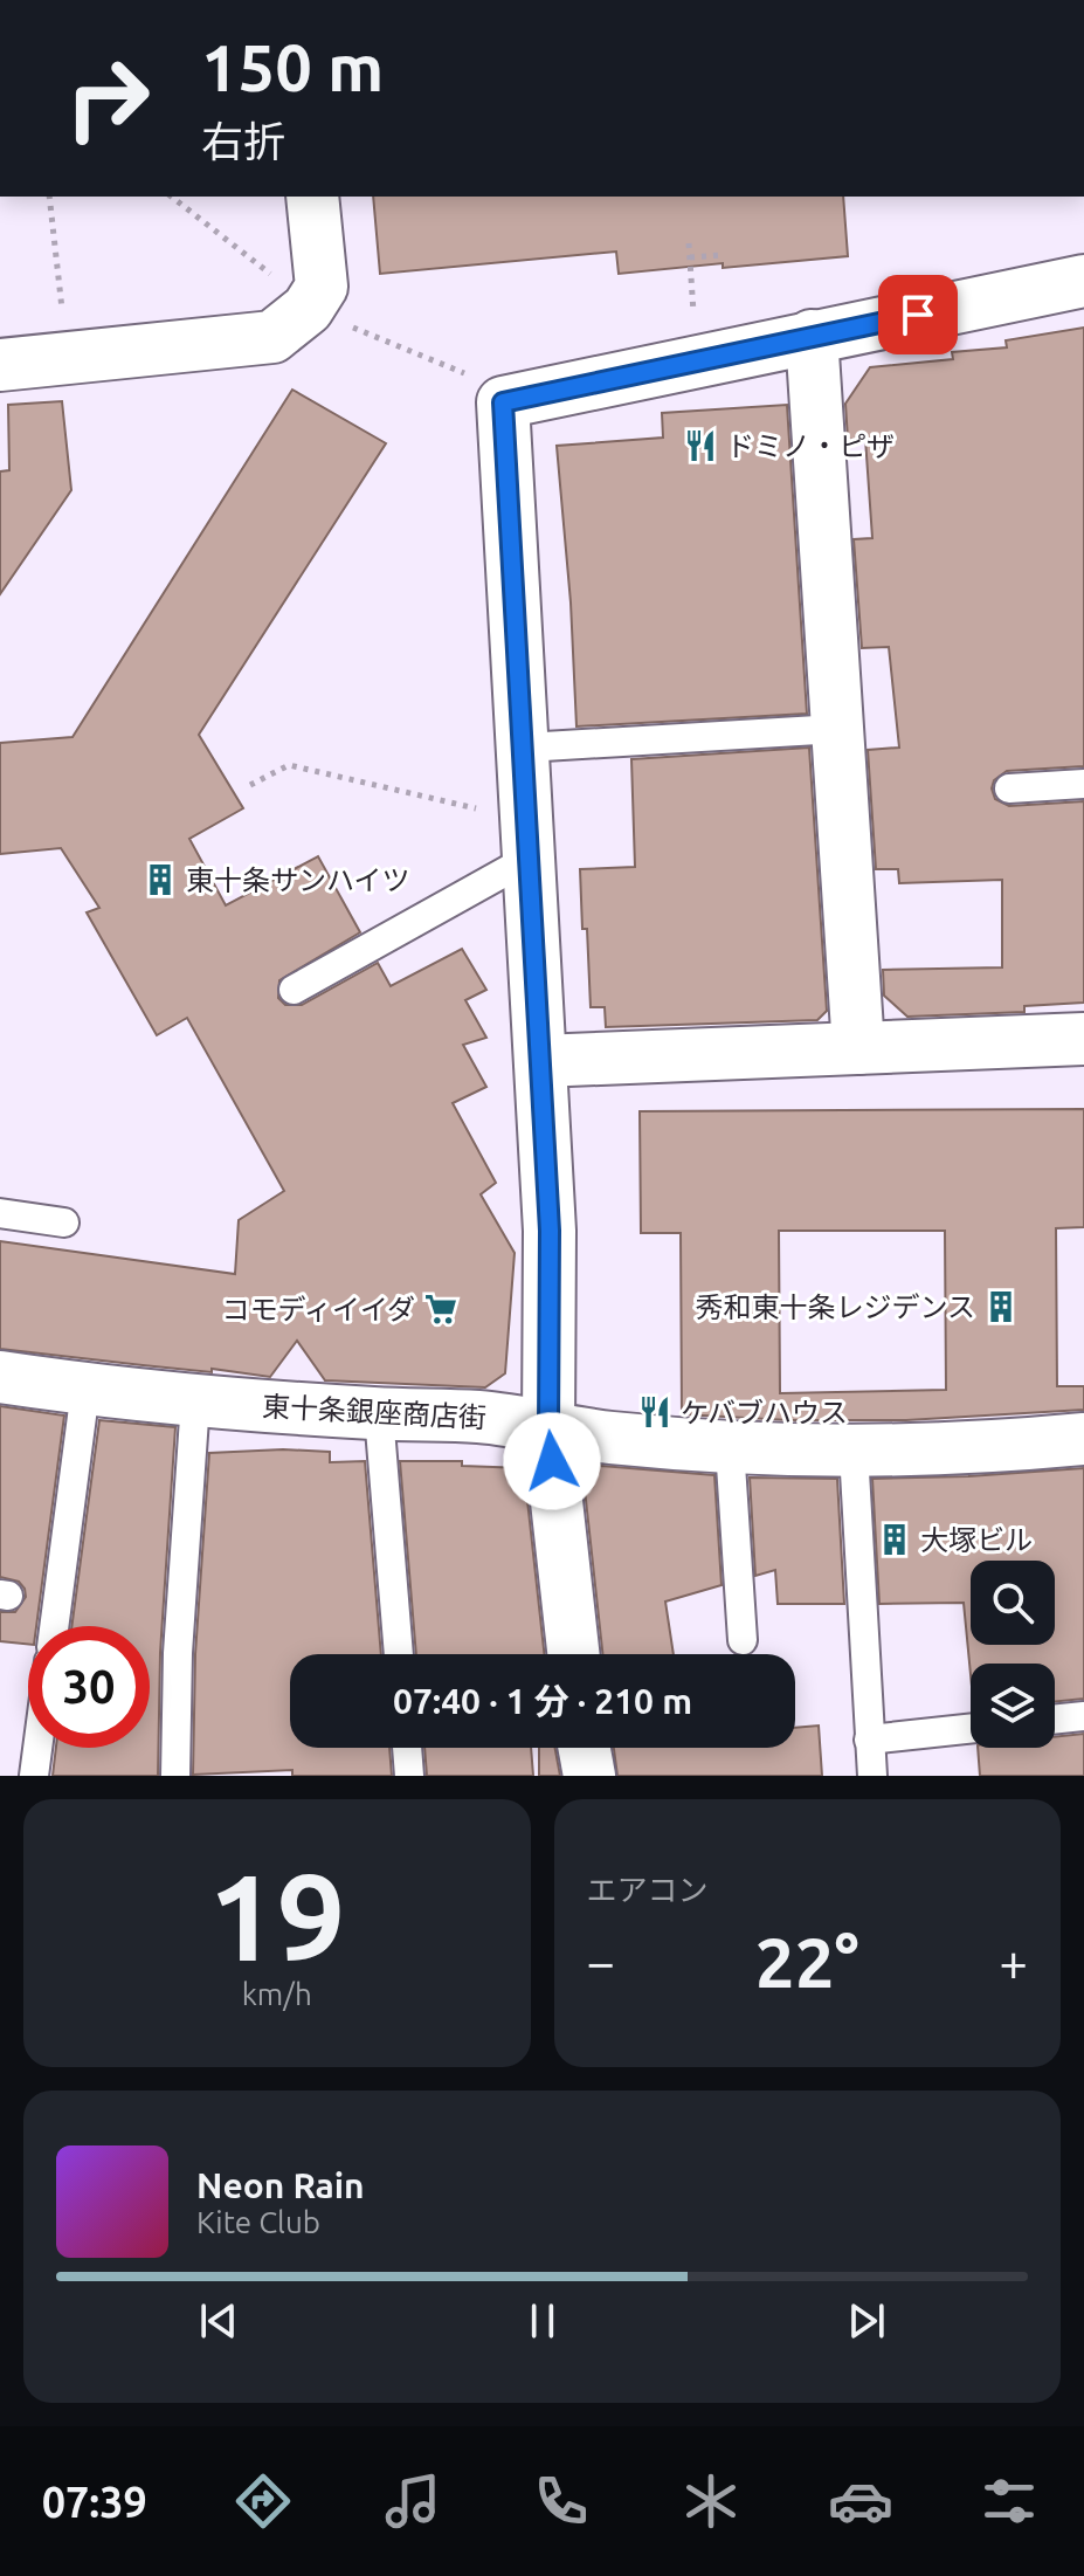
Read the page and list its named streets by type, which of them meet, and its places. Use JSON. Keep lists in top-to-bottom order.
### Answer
{
  "streets": {
    "street": ["東十条銀座商店街"]
  },
  "places": {
    "restaurant": ["ドミノ・ピザ", "ケバブハウス"],
    "building": ["東十条サンハイツ", "秀和東十条レジデンス", "大塚ビル"],
    "supermarket": ["コモディイイダ"]
  },
  "page": {
    "turn": ["150 m", "右折"],
    "limit": "30",
    "trip": "07:40 · 1 分 · 210 m",
    "tile": [
      ["19", "km/h"],
      "エアコン"
    ],
    "heat": ["−", "22°", "+"],
    "song": ["Neon Rain", "Kite Club"],
    "tabs": "07:39"
  }
}
